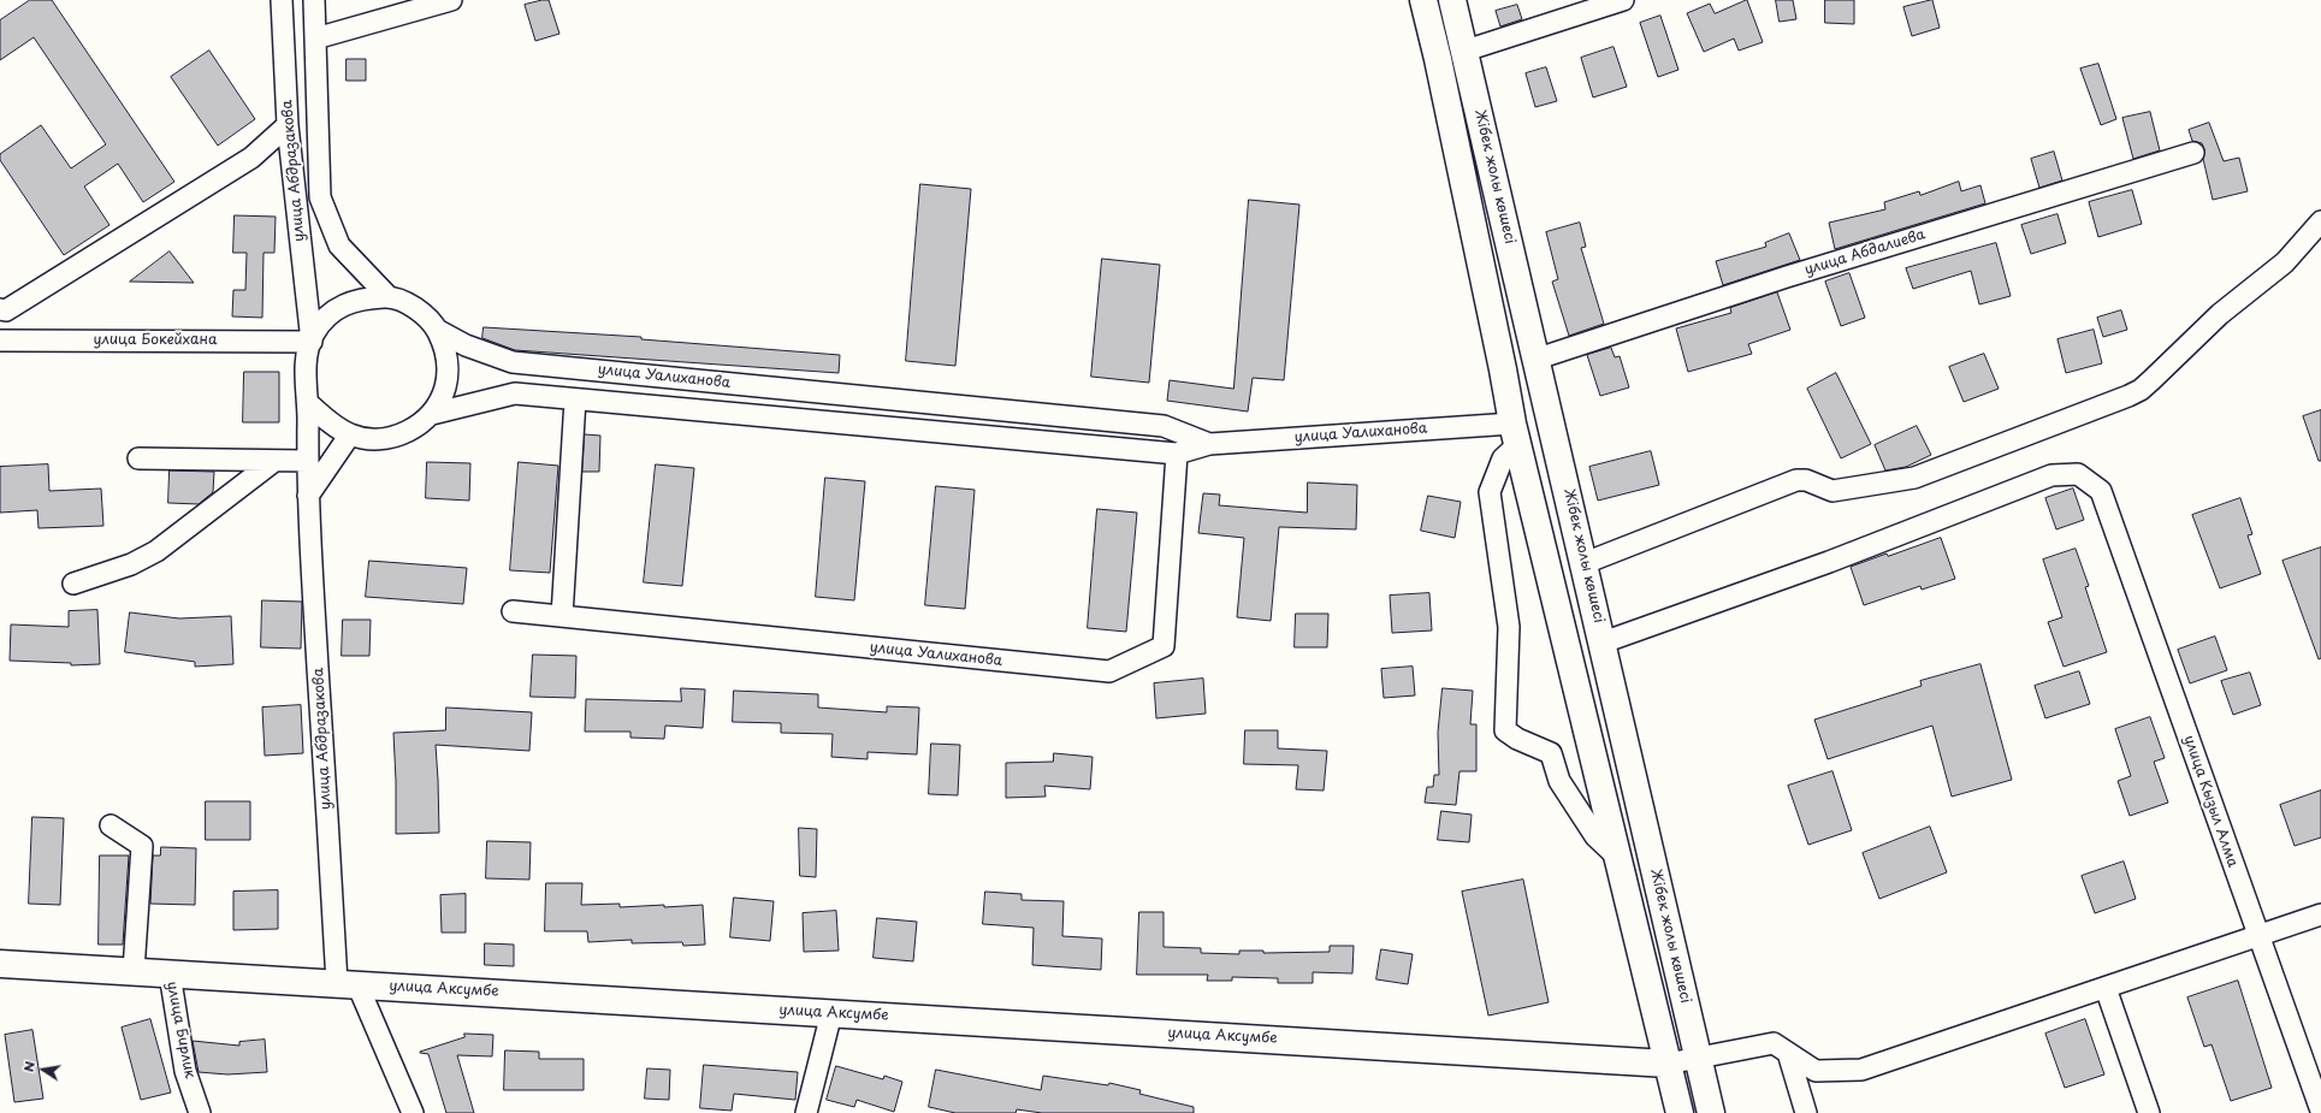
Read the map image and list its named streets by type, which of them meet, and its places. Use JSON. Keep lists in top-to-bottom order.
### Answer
{
  "streets": {
    "main road": ["Жібек жолы көшесі", "улица Аксумбе"],
    "street": [
      "улица Абдразакова",
      "улица Абдалиева",
      "улица Бокейхана",
      "улица Уалиханова",
      "улица Кызыл Алма",
      "улица Бирлик"
    ]
  },
  "crossings": [
    ["улица Абдразакова", "улица Бокейхана"],
    ["улица Абдразакова", "улица Уалиханова"],
    ["улица Абдразакова", "улица Аксумбе"],
    ["Жібек жолы көшесі", "улица Абдалиева"],
    ["Жібек жолы көшесі", "улица Уалиханова"],
    ["Жібек жолы көшесі", "улица Кызыл Алма"],
    ["Жібек жолы көшесі", "улица Аксумбе"],
    ["улица Бокейхана", "улица Уалиханова"],
    ["улица Аксумбе", "улица Бирлик"]
  ],
  "north": "left"
}
